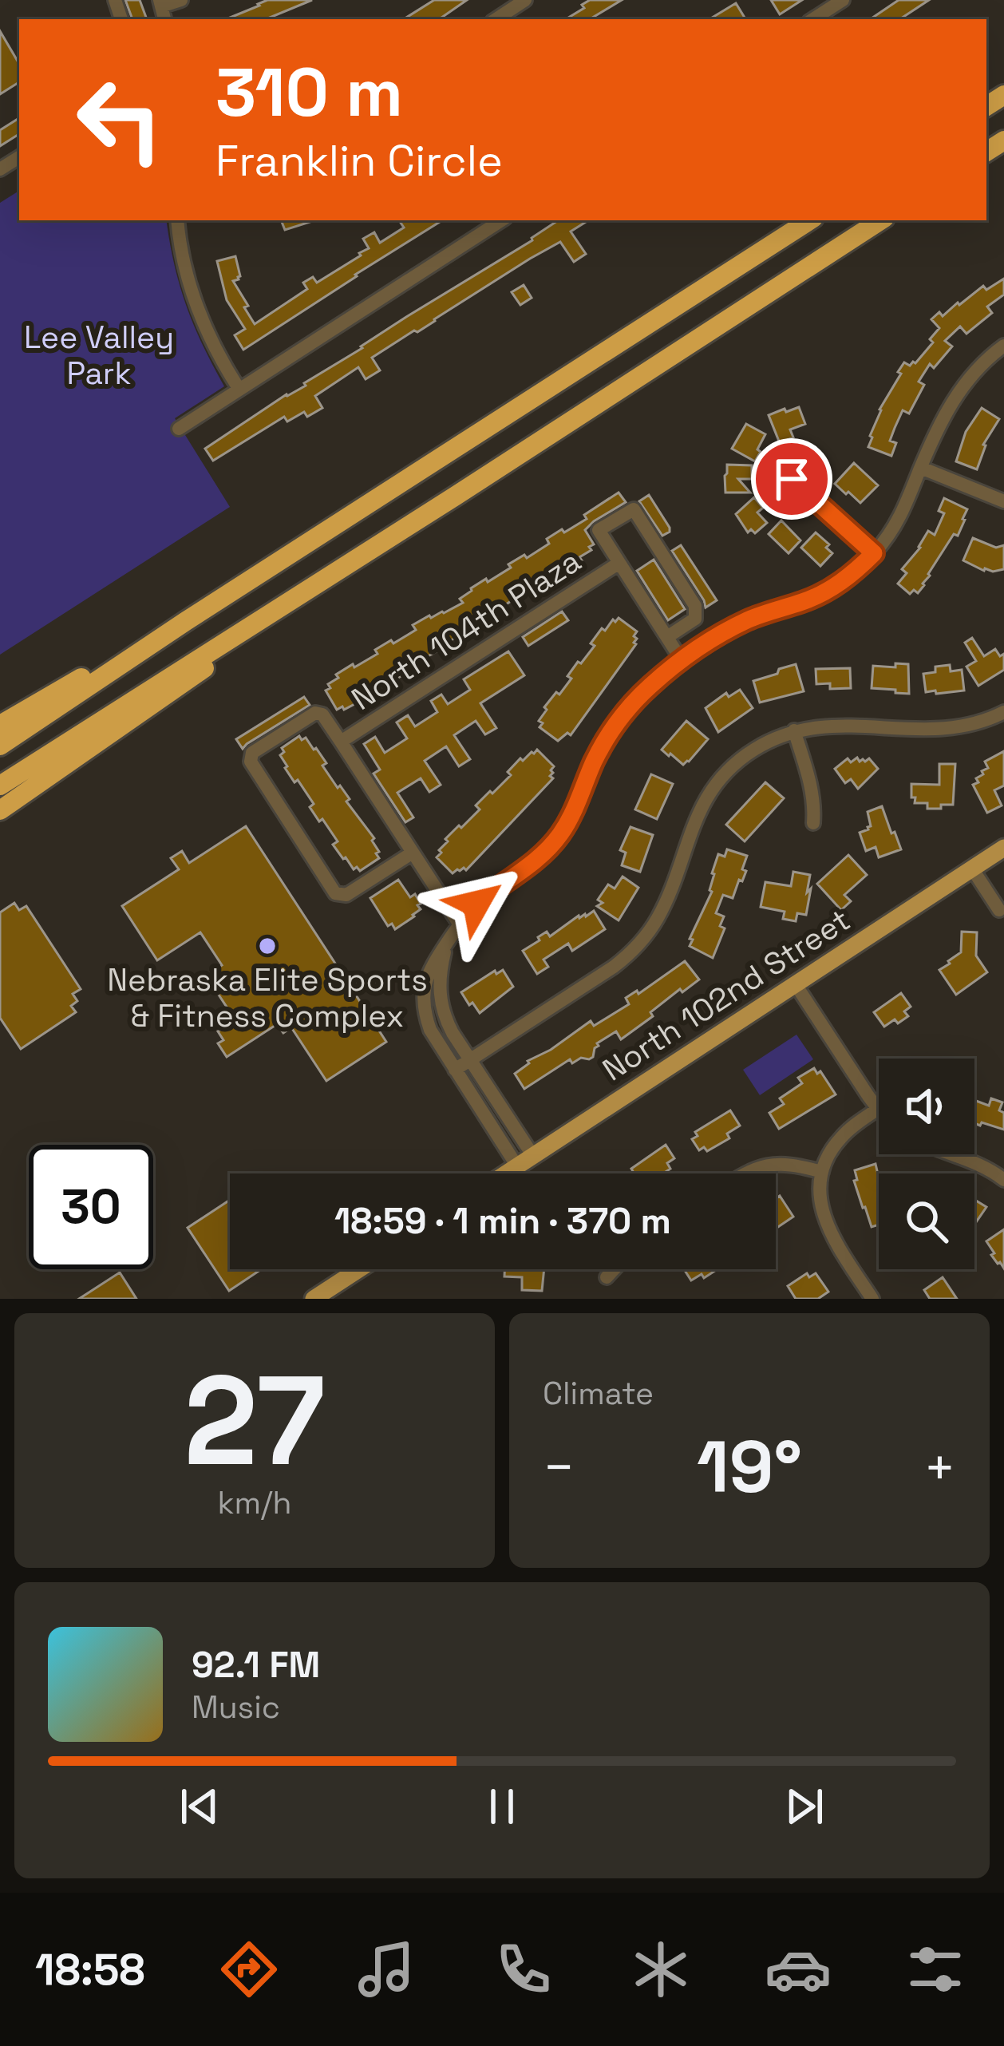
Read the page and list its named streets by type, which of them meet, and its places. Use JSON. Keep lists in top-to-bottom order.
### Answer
{
  "streets": {
    "main road": ["North 102nd Street"],
    "street": ["North 104th Plaza"]
  },
  "parks": ["Lee Valley Park"],
  "places": ["Nebraska Elite Sports & Fitness Complex"],
  "page": {
    "turn": ["310 m", "Franklin Circle"],
    "limit": "30",
    "trip": "18:59 · 1 min · 370 m",
    "tile": [
      ["27", "km/h"],
      "Climate"
    ],
    "heat": ["−", "19°", "+"],
    "song": ["92.1 FM", "Music"],
    "tabs": "18:58"
  }
}
